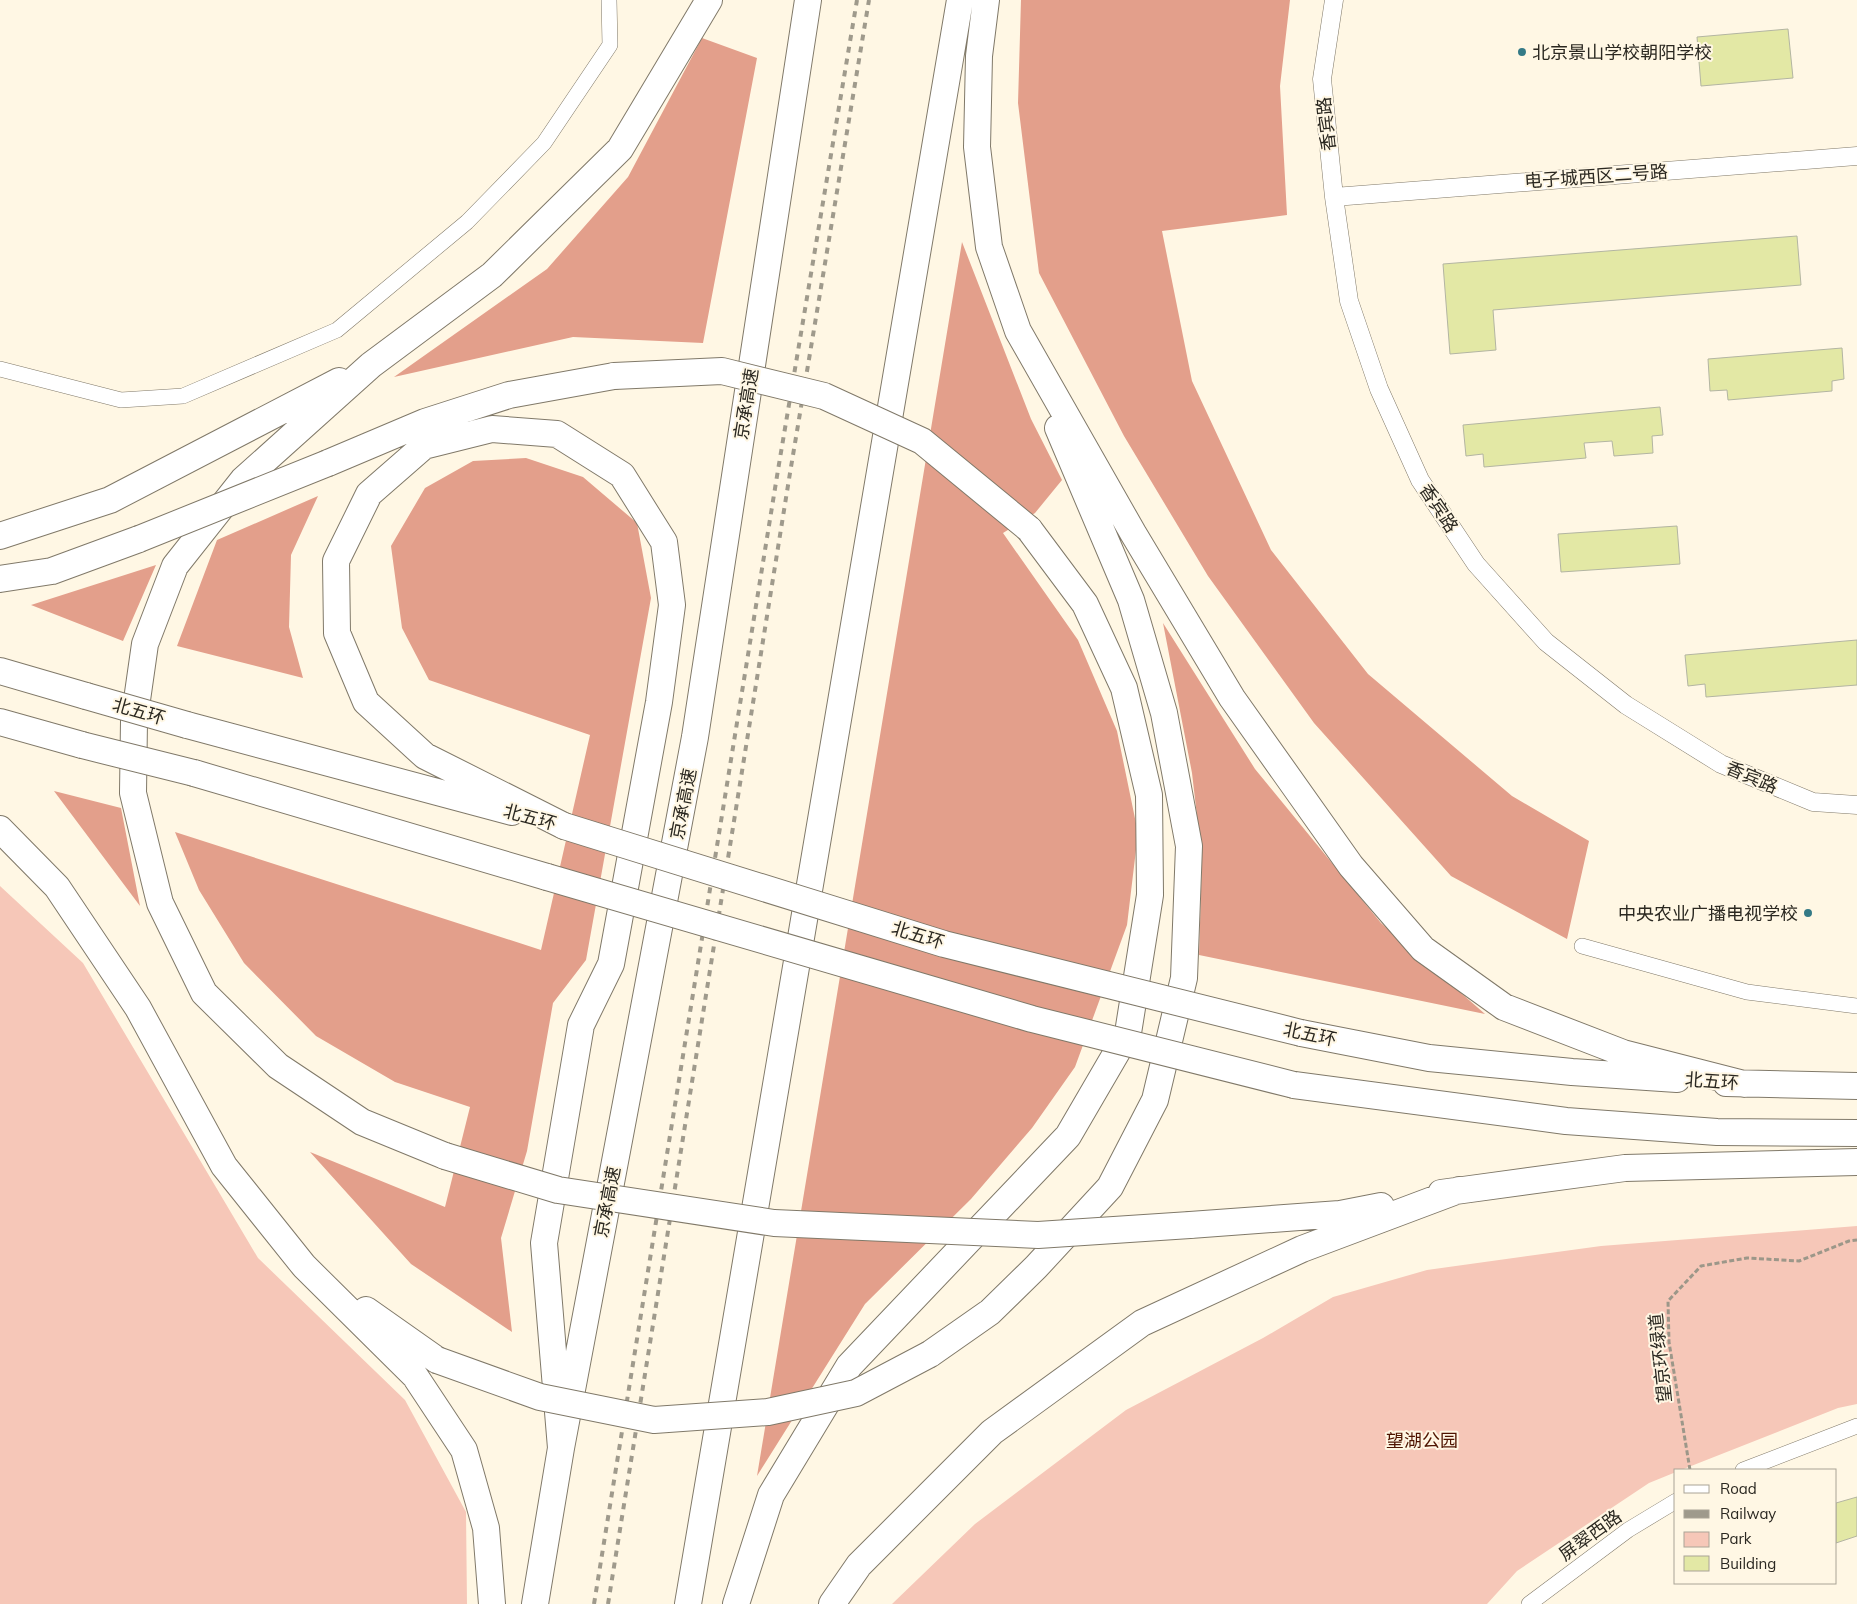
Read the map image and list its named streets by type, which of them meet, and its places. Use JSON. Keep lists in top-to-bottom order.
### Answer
{
  "streets": {
    "highway": ["京承高速", "北五环"],
    "street": ["香宾路", "电子城西区二号路", "屏翠西路"],
    "path": ["望京环绿道"]
  },
  "crossings": [
    ["香宾路", "电子城西区二号路"]
  ],
  "parks": ["望湖公园"],
  "places": ["北京景山学校朝阳学校", "中央农业广播电视学校"],
  "legend": [
    "Road",
    "Railway",
    "Park",
    "Building"
  ]
}
